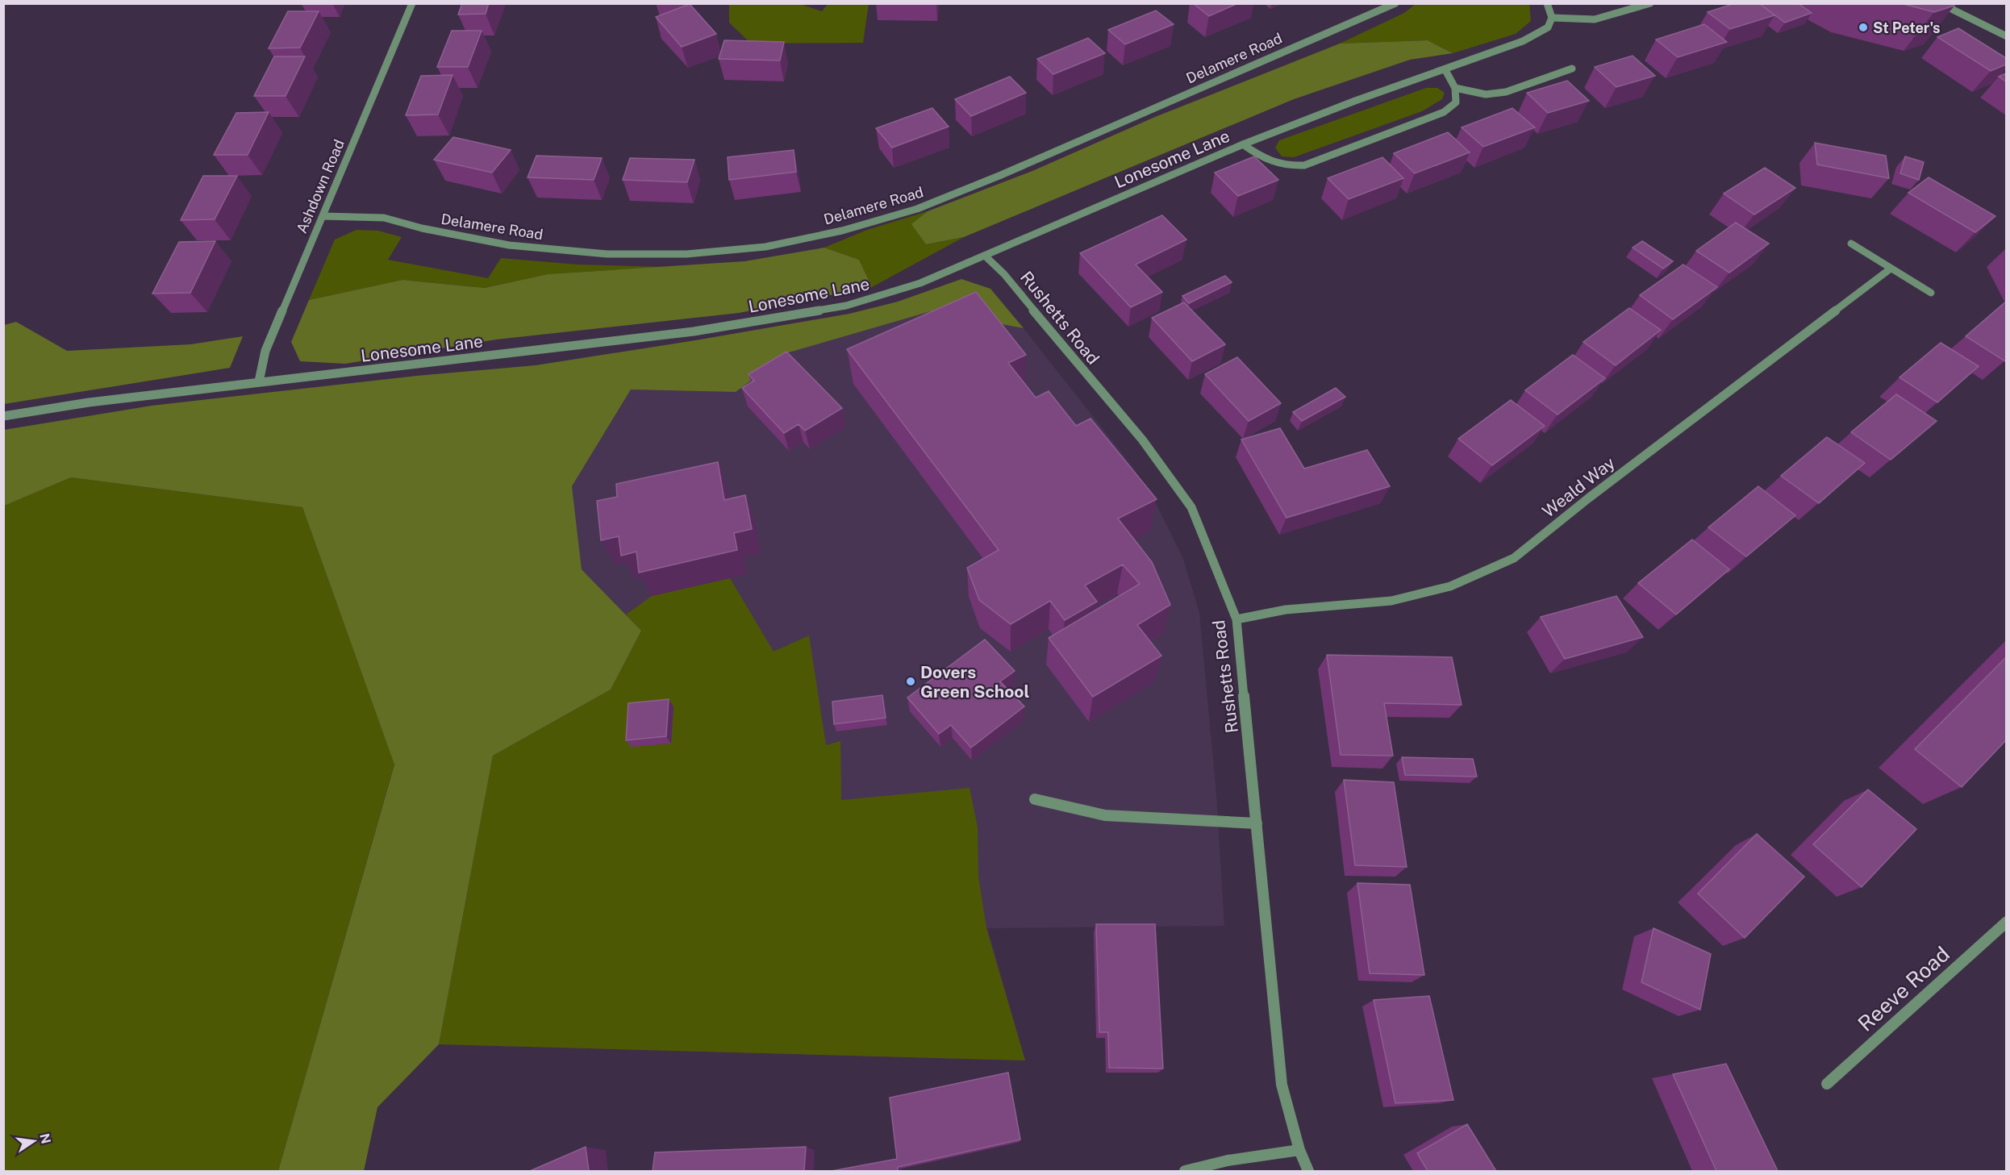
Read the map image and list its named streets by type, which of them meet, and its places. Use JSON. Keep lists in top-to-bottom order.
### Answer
{
  "streets": {
    "street": [
      "Delamere Road",
      "Lonesome Lane",
      "Ashdown Road",
      "Rushetts Road",
      "Weald Way",
      "Reeve Road"
    ]
  },
  "crossings": [
    ["Delamere Road", "Ashdown Road"],
    ["Lonesome Lane", "Ashdown Road"],
    ["Lonesome Lane", "Rushetts Road"],
    ["Rushetts Road", "Weald Way"]
  ],
  "places": ["St Peter's", "Dovers Green School"],
  "north": "right"
}
